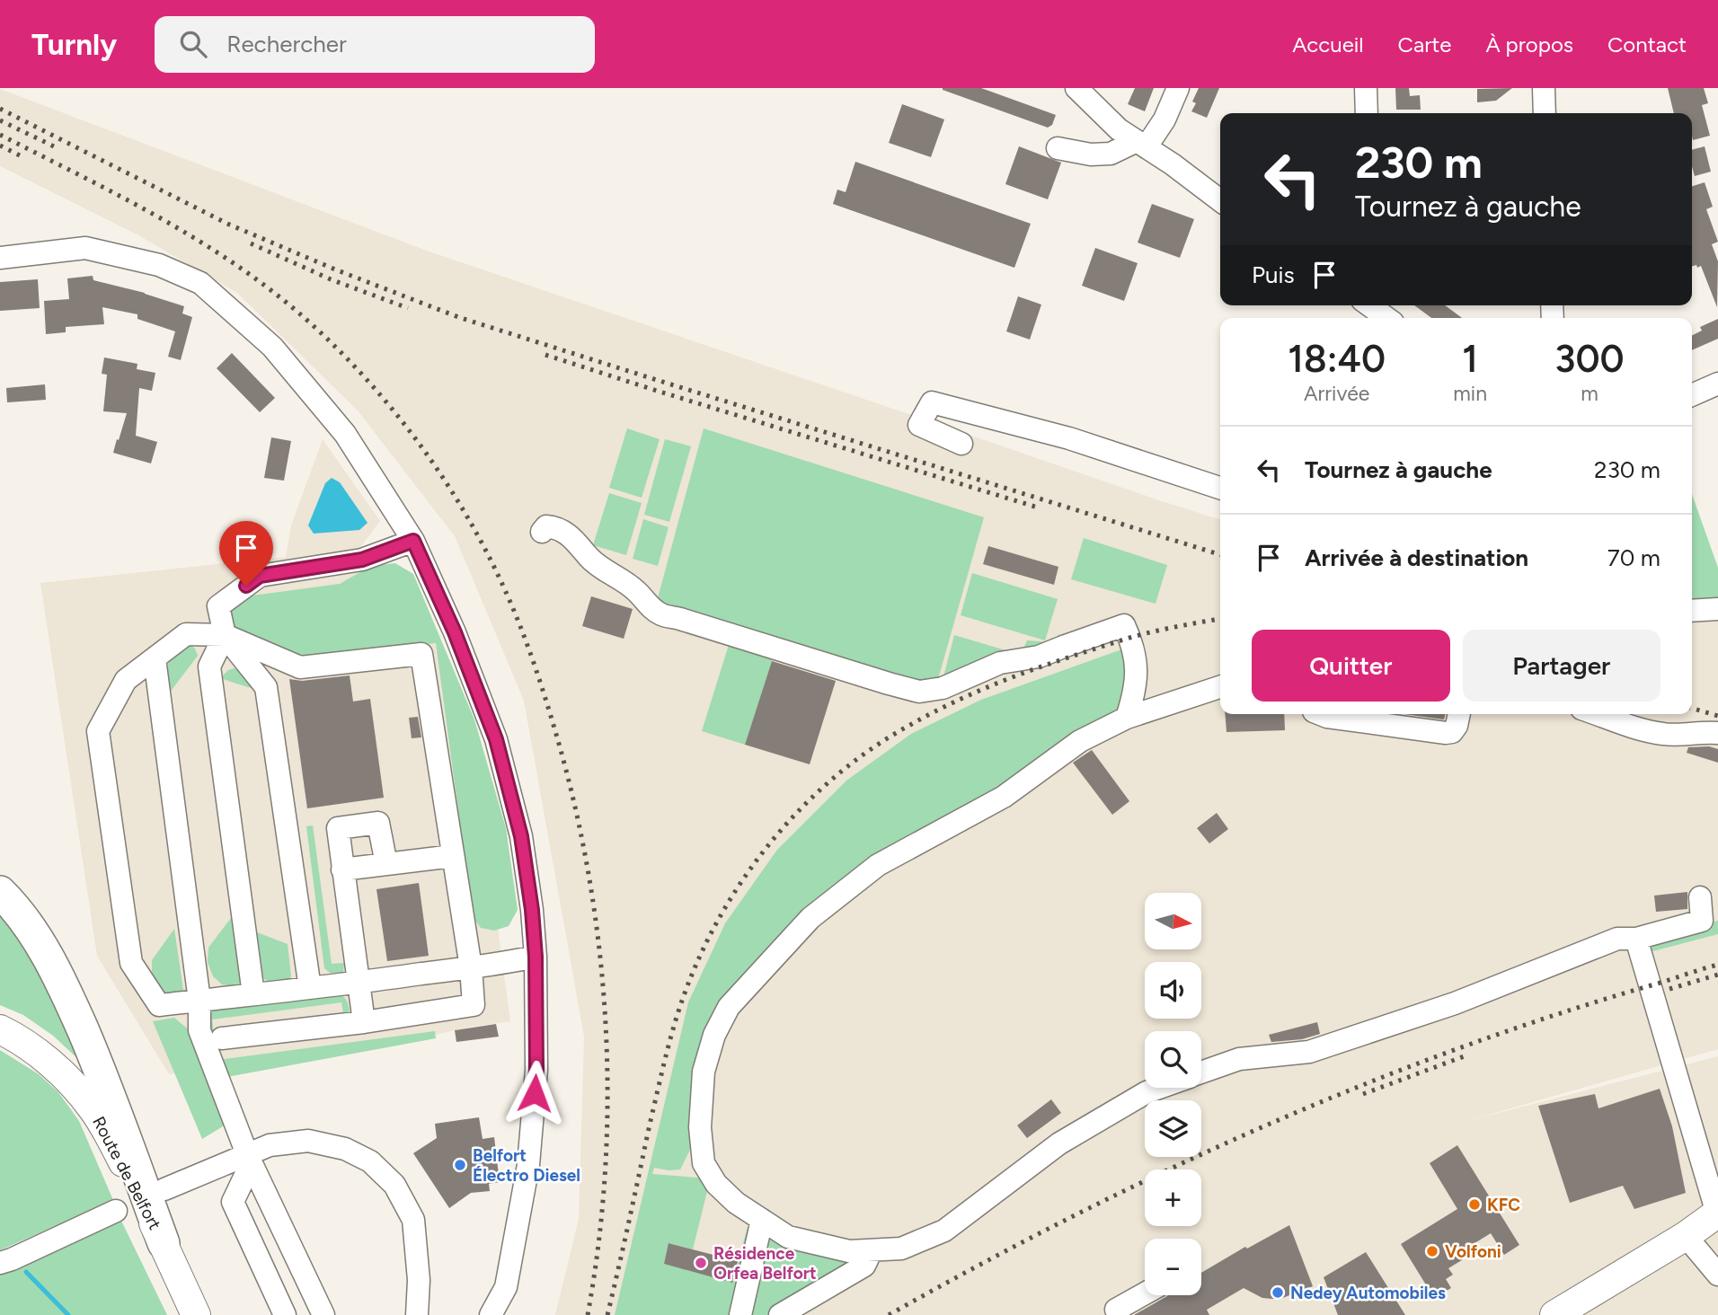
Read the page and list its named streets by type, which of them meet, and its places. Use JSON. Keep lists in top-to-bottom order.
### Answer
{
  "streets": {
    "main road": ["Route de Belfort"]
  },
  "places": [
    "Belfort Électro Diesel",
    "KFC",
    "Volfoni",
    "Résidence Orfea Belfort",
    "Nedey Automobiles"
  ],
  "north": "right",
  "page": {
    "header": "Turnly",
    "search": "Rechercher",
    "nav": [
      "Accueil",
      "Carte",
      "À propos",
      "Contact"
    ],
    "turn": ["230 m", "Tournez à gauche"],
    "then": "Puis",
    "eta": [
      "18:40",
      "Arrivée",
      "1",
      "min",
      "300",
      "m"
    ],
    "list": [
      {
        "name": "Tournez à gauche",
        "value": "230 m"
      },
      {
        "name": "Arrivée à destination",
        "value": "70 m"
      }
    ],
    "buttons": ["Quitter", "Partager"],
    "map_buttons": ["+", "−"]
  }
}
